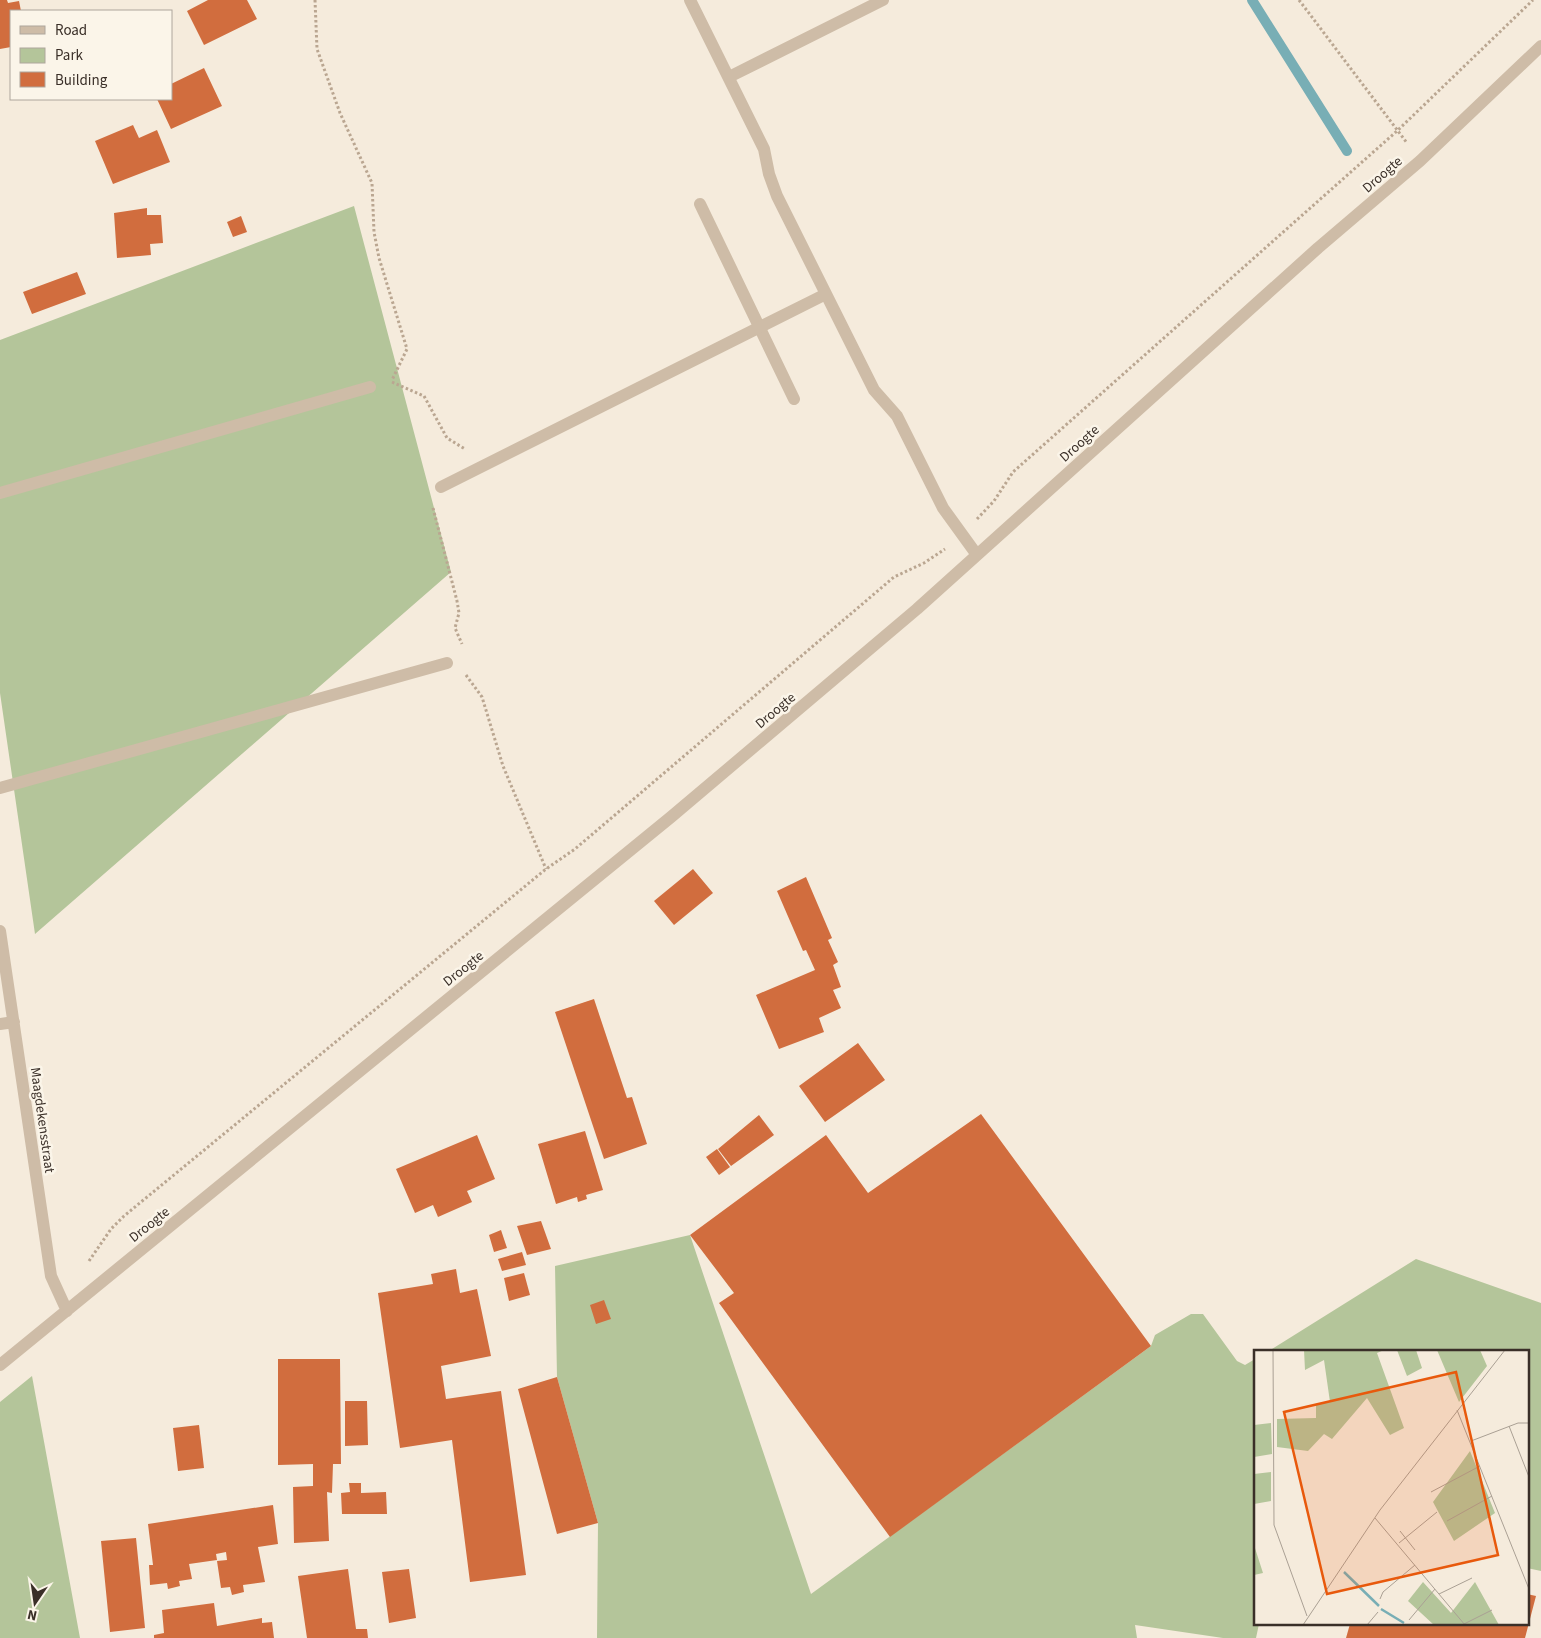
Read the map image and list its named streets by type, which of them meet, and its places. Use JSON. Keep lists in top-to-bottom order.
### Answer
{
  "streets": {
    "street": ["Droogte", "Maagdekensstraat"]
  },
  "crossings": [
    ["Droogte", "Maagdekensstraat"]
  ],
  "legend": ["Road", "Park", "Building"],
  "north": "bottom"
}
